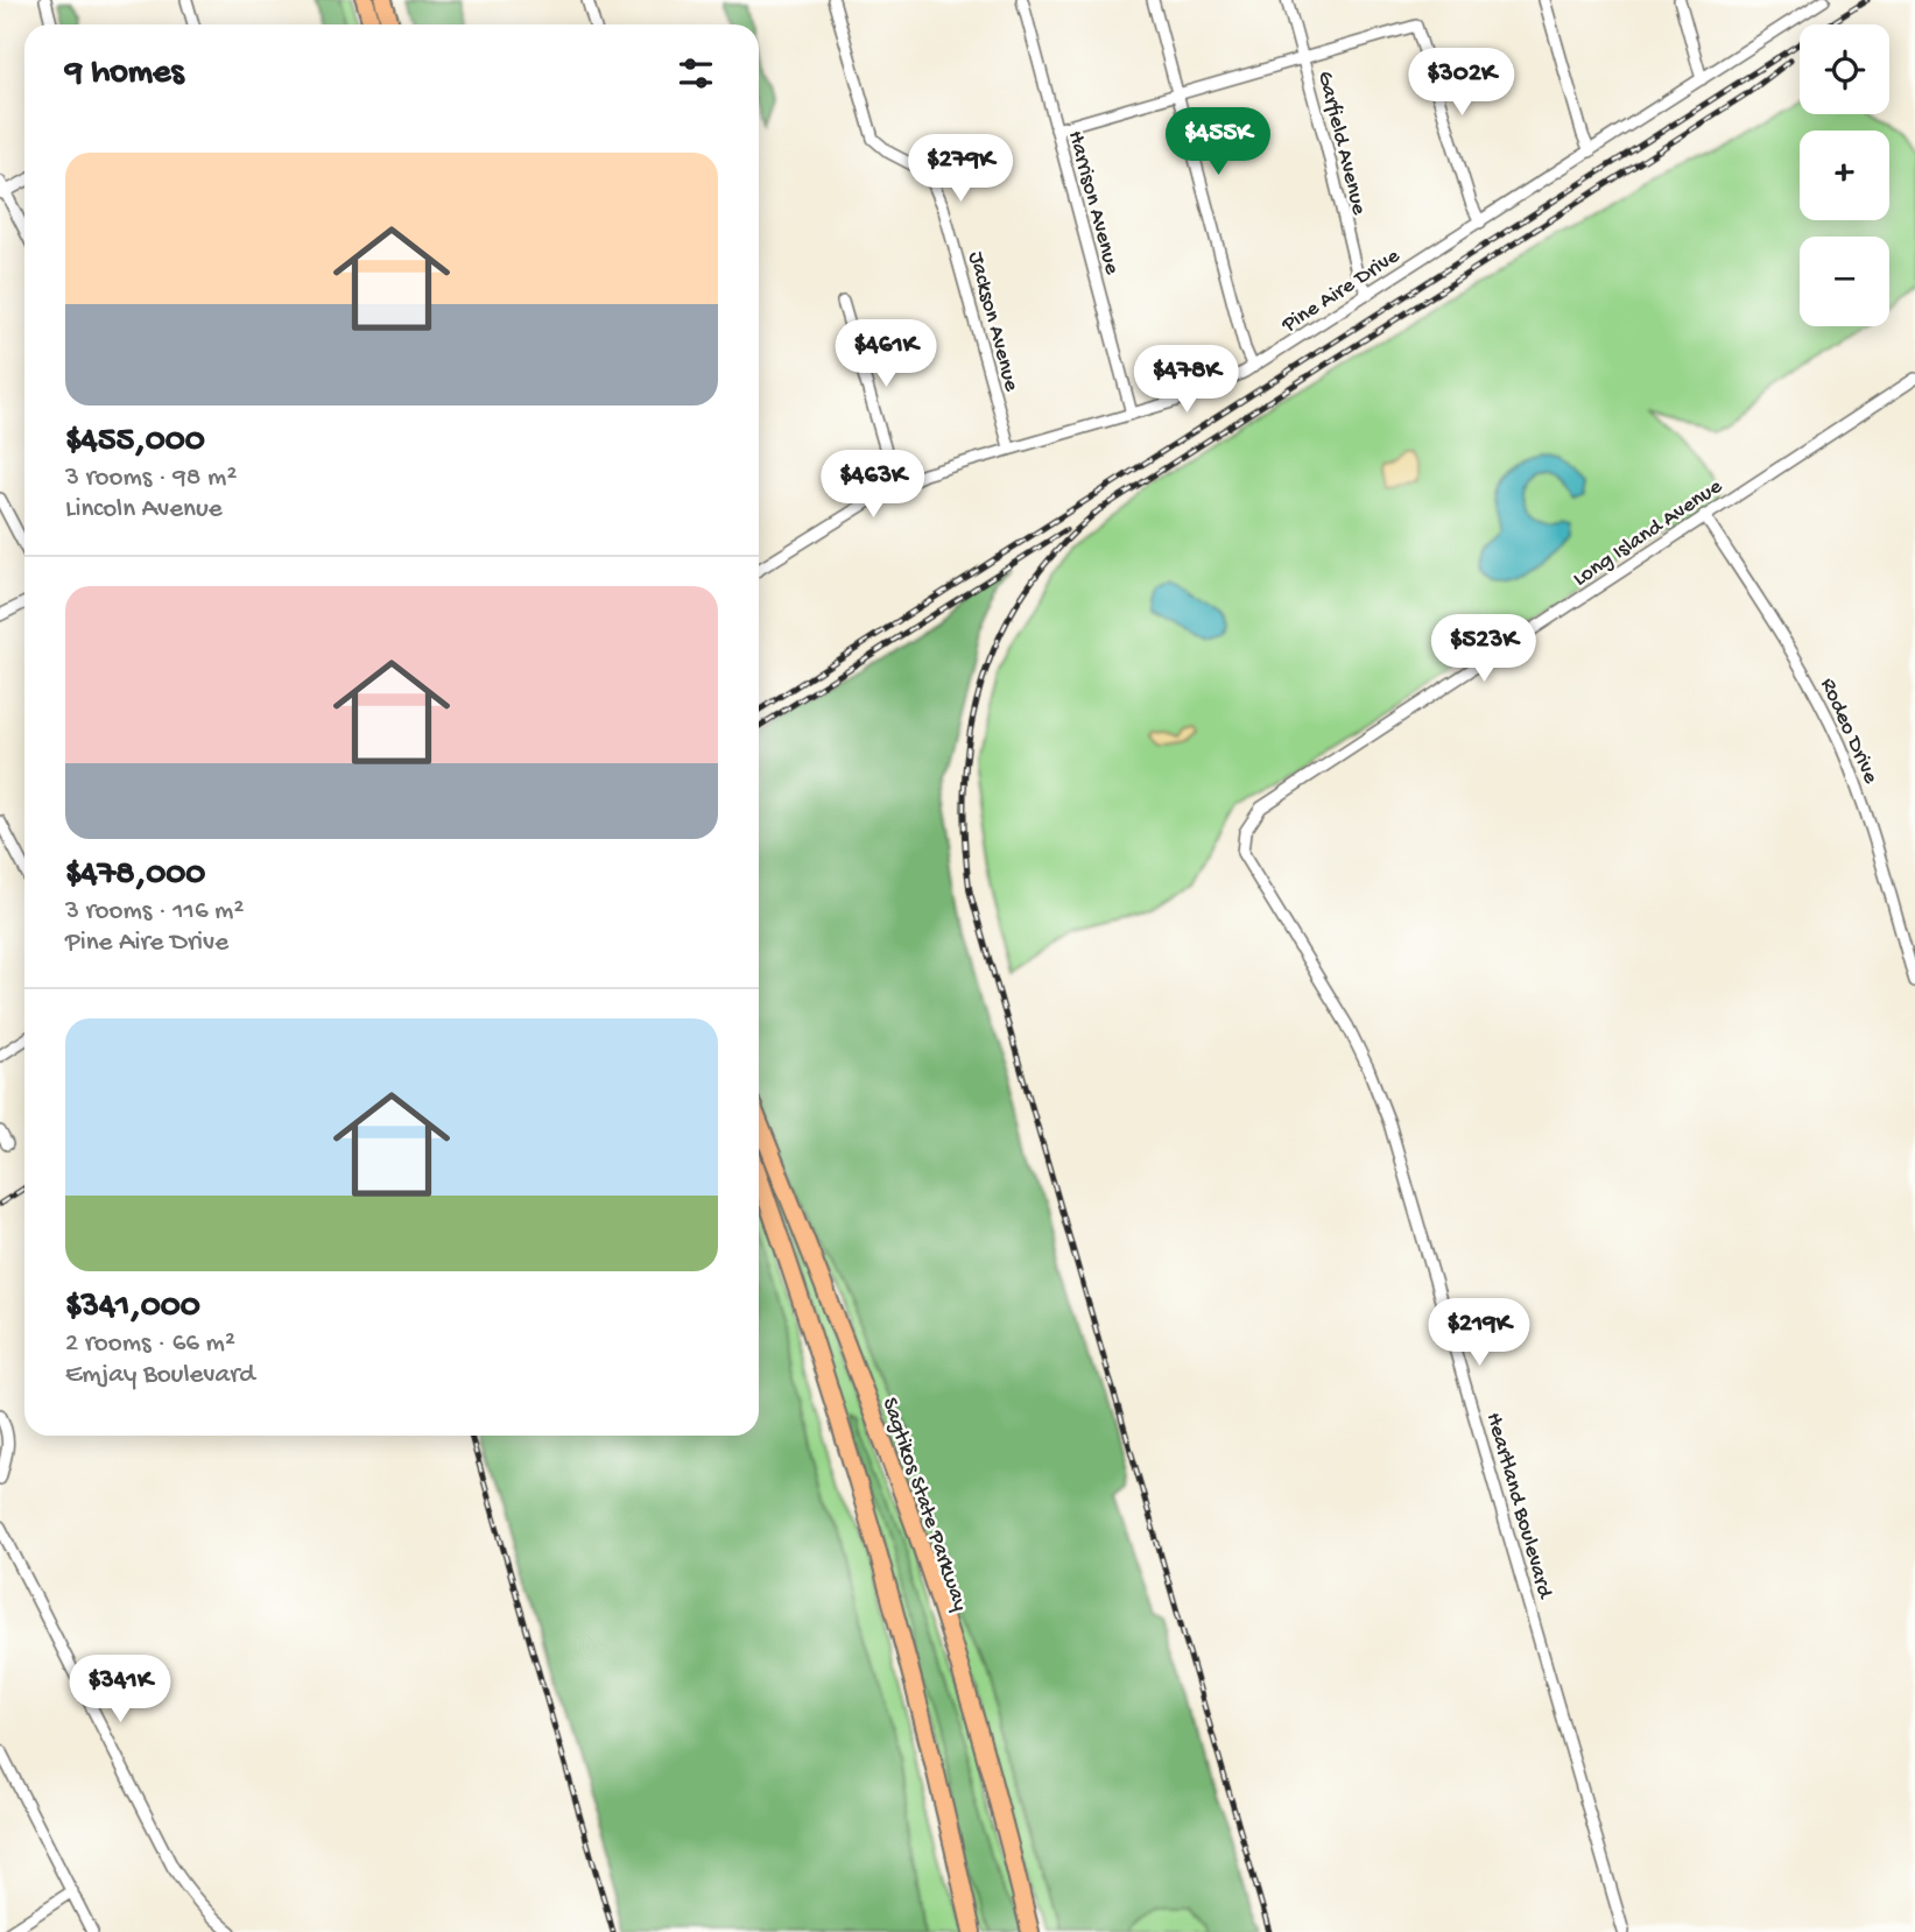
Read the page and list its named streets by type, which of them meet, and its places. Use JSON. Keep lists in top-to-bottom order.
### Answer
{
  "streets": {
    "highway": ["Sagtikos State Parkway"],
    "street": [
      "Garfield Avenue",
      "Harrison Avenue",
      "Pine Aire Drive",
      "Jackson Avenue",
      "Long Island Avenue",
      "Rodeo Drive",
      "Heartland Boulevard"
    ]
  },
  "crossings": [
    ["Garfield Avenue", "Pine Aire Drive"],
    ["Harrison Avenue", "Pine Aire Drive"],
    ["Pine Aire Drive", "Jackson Avenue"],
    ["Long Island Avenue", "Rodeo Drive"],
    ["Long Island Avenue", "Heartland Boulevard"]
  ],
  "page": {
    "map_buttons": ["+", "−"],
    "heading": "9 homes",
    "price": [
      "$302K",
      "$455K",
      "$279K",
      "$461K",
      "$478K",
      "$463K",
      "$523K",
      "$219K",
      "$341K"
    ],
    "list": [
      {
        "name": "$455,000",
        "note": "3 rooms · 98 m² · Lincoln Avenue"
      },
      {
        "name": "$478,000",
        "note": "3 rooms · 116 m² · Pine Aire Drive"
      },
      {
        "name": "$341,000",
        "note": "2 rooms · 66 m² · Emjay Boulevard"
      }
    ]
  }
}
